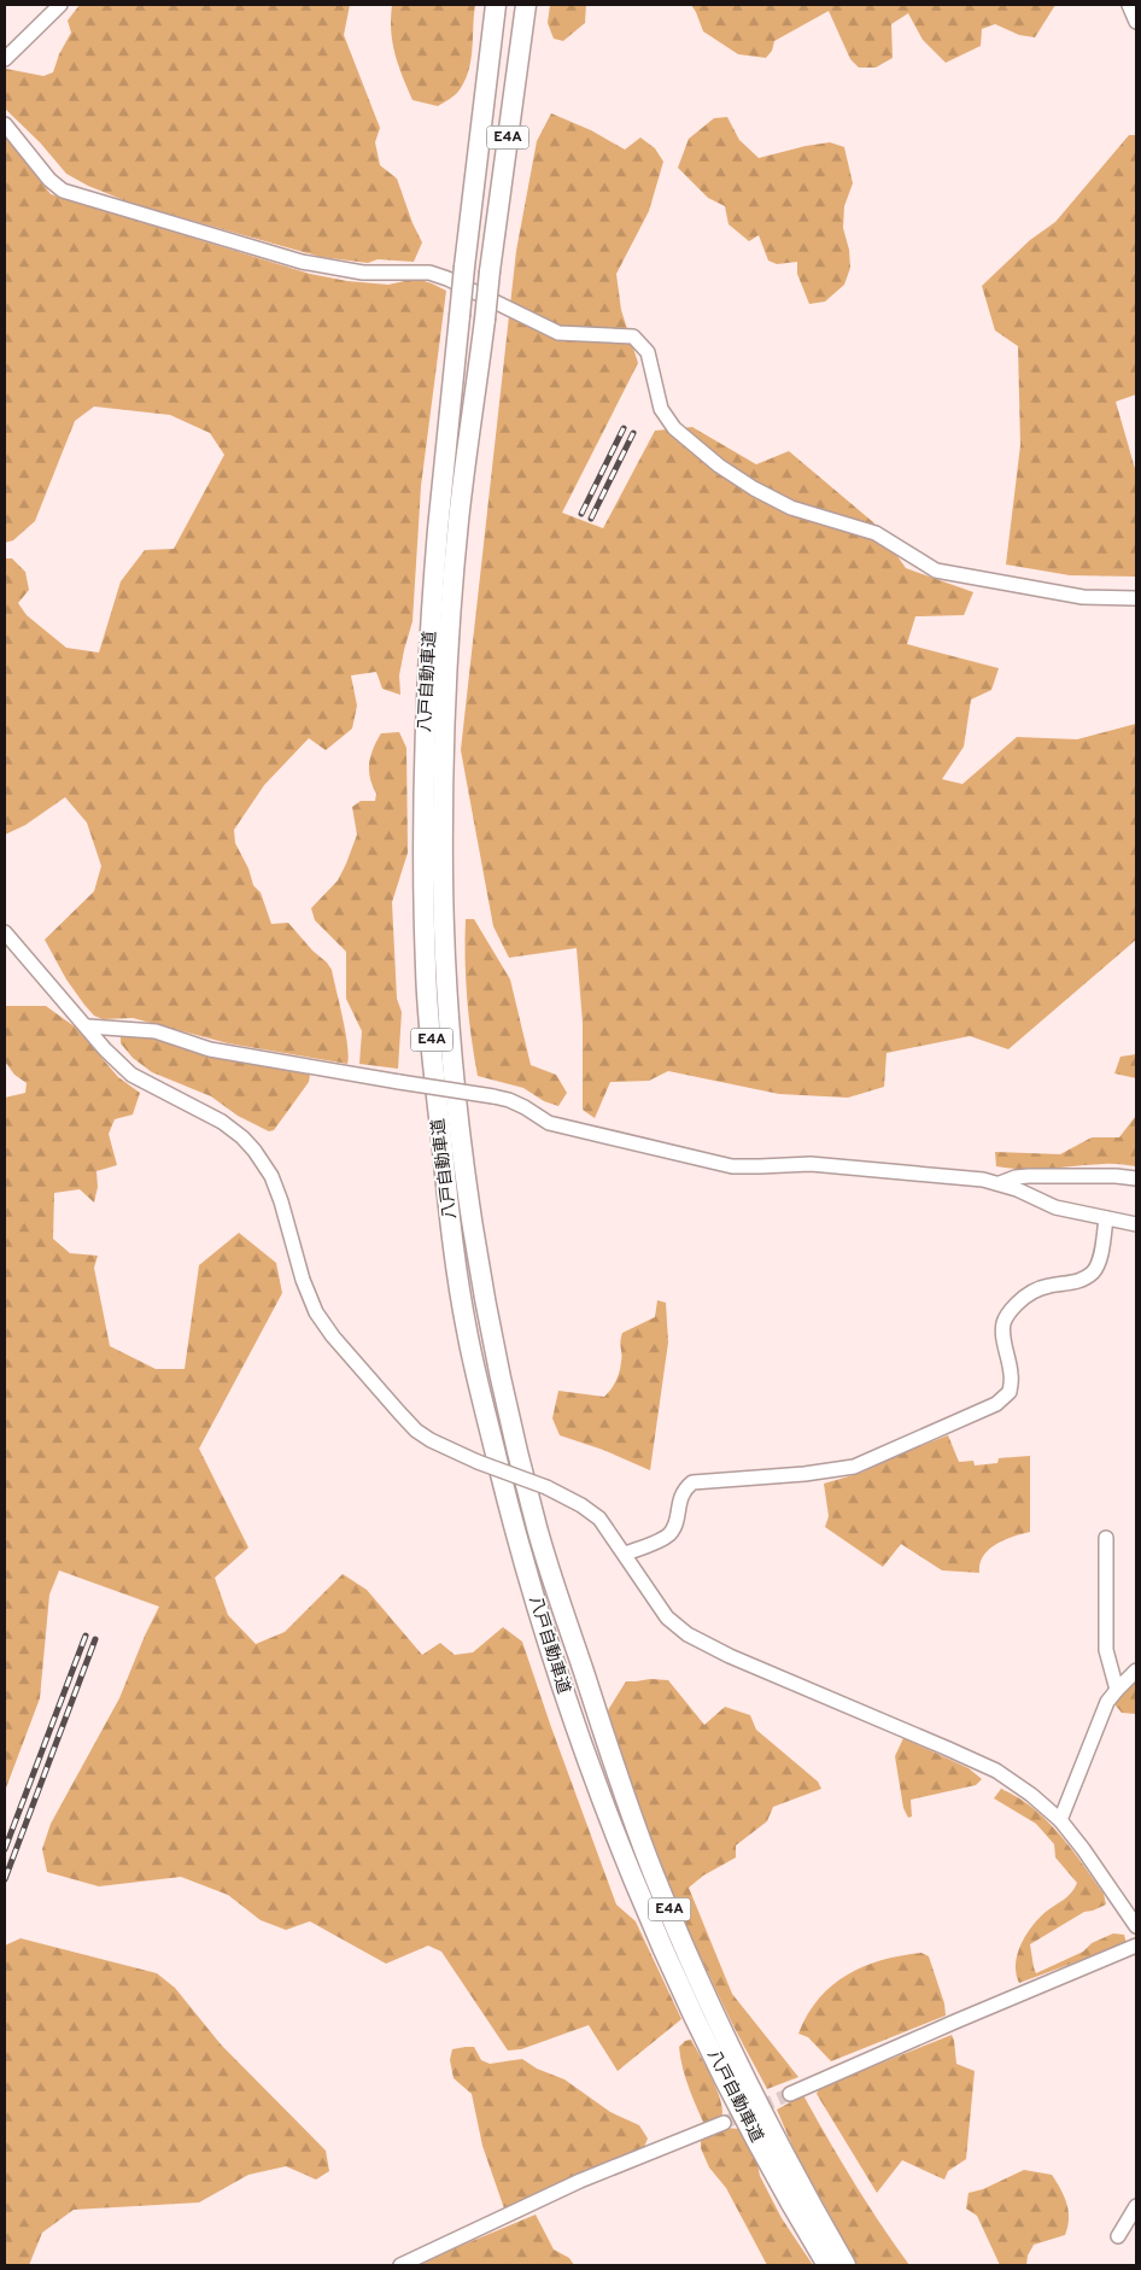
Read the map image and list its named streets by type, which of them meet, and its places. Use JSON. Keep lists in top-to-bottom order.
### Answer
{
  "streets": {
    "highway": ["E4A", "八戸自動車道"]
  }
}
